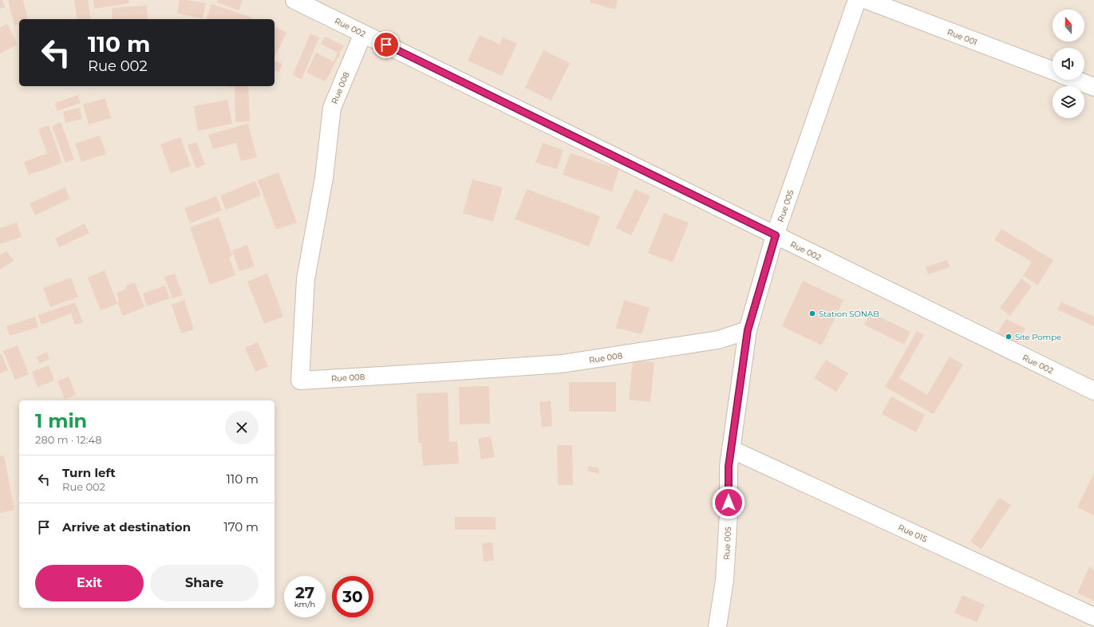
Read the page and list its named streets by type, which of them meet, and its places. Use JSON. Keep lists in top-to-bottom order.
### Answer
{
  "streets": {
    "street": [
      "Rue 002",
      "Rue 001",
      "Rue 008",
      "Rue 005",
      "Rue 015"
    ]
  },
  "crossings": [
    ["Rue 002", "Rue 008"],
    ["Rue 002", "Rue 005"],
    ["Rue 008", "Rue 005"],
    ["Rue 005", "Rue 015"]
  ],
  "places": ["Station SONAB", "Site Pompe"],
  "north": "top",
  "page": {
    "turn": ["110 m", "Rue 002"],
    "heading": ["1 min", "280 m · 12:48"],
    "list": [
      {
        "name": "Turn left",
        "note": "Rue 002",
        "value": "110 m"
      },
      {
        "name": "Arrive at destination",
        "value": "170 m"
      }
    ],
    "buttons": ["Exit", "Share"],
    "speed": "27 km/h",
    "limit": "30"
  }
}
